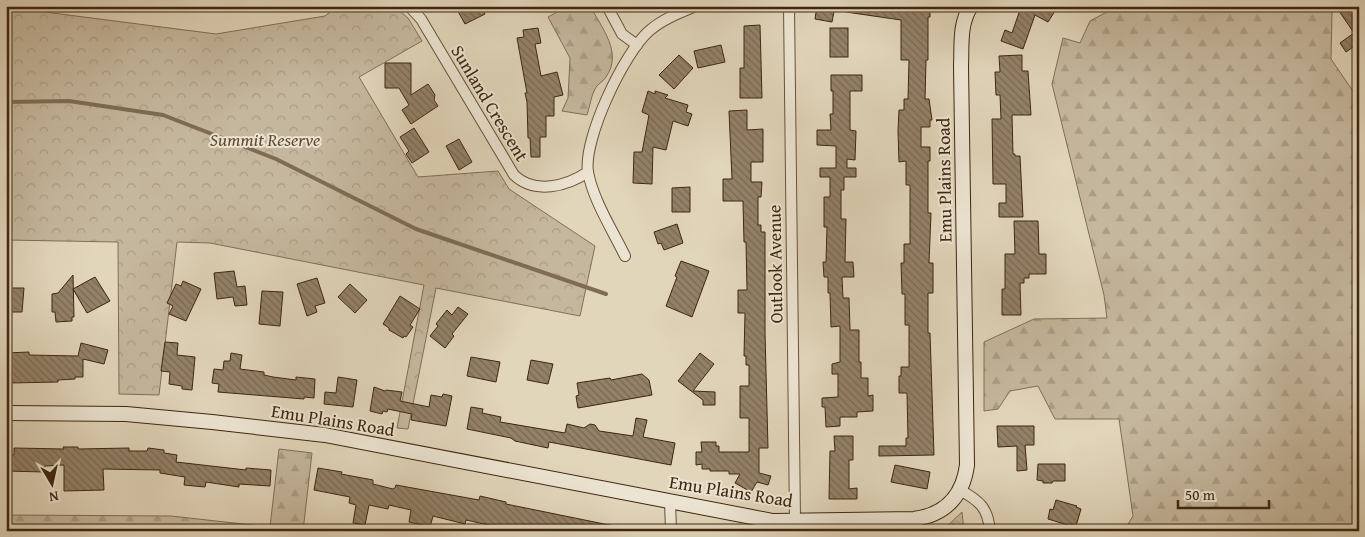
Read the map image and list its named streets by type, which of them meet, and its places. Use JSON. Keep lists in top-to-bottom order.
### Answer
{
  "streets": {
    "street": ["Sunland Crescent", "Emu Plains Road", "Outlook Avenue"]
  },
  "crossings": [
    ["Emu Plains Road", "Outlook Avenue"]
  ],
  "parks": ["Summit Reserve"],
  "scale_bar": "50 m",
  "north": "bottom"
}
